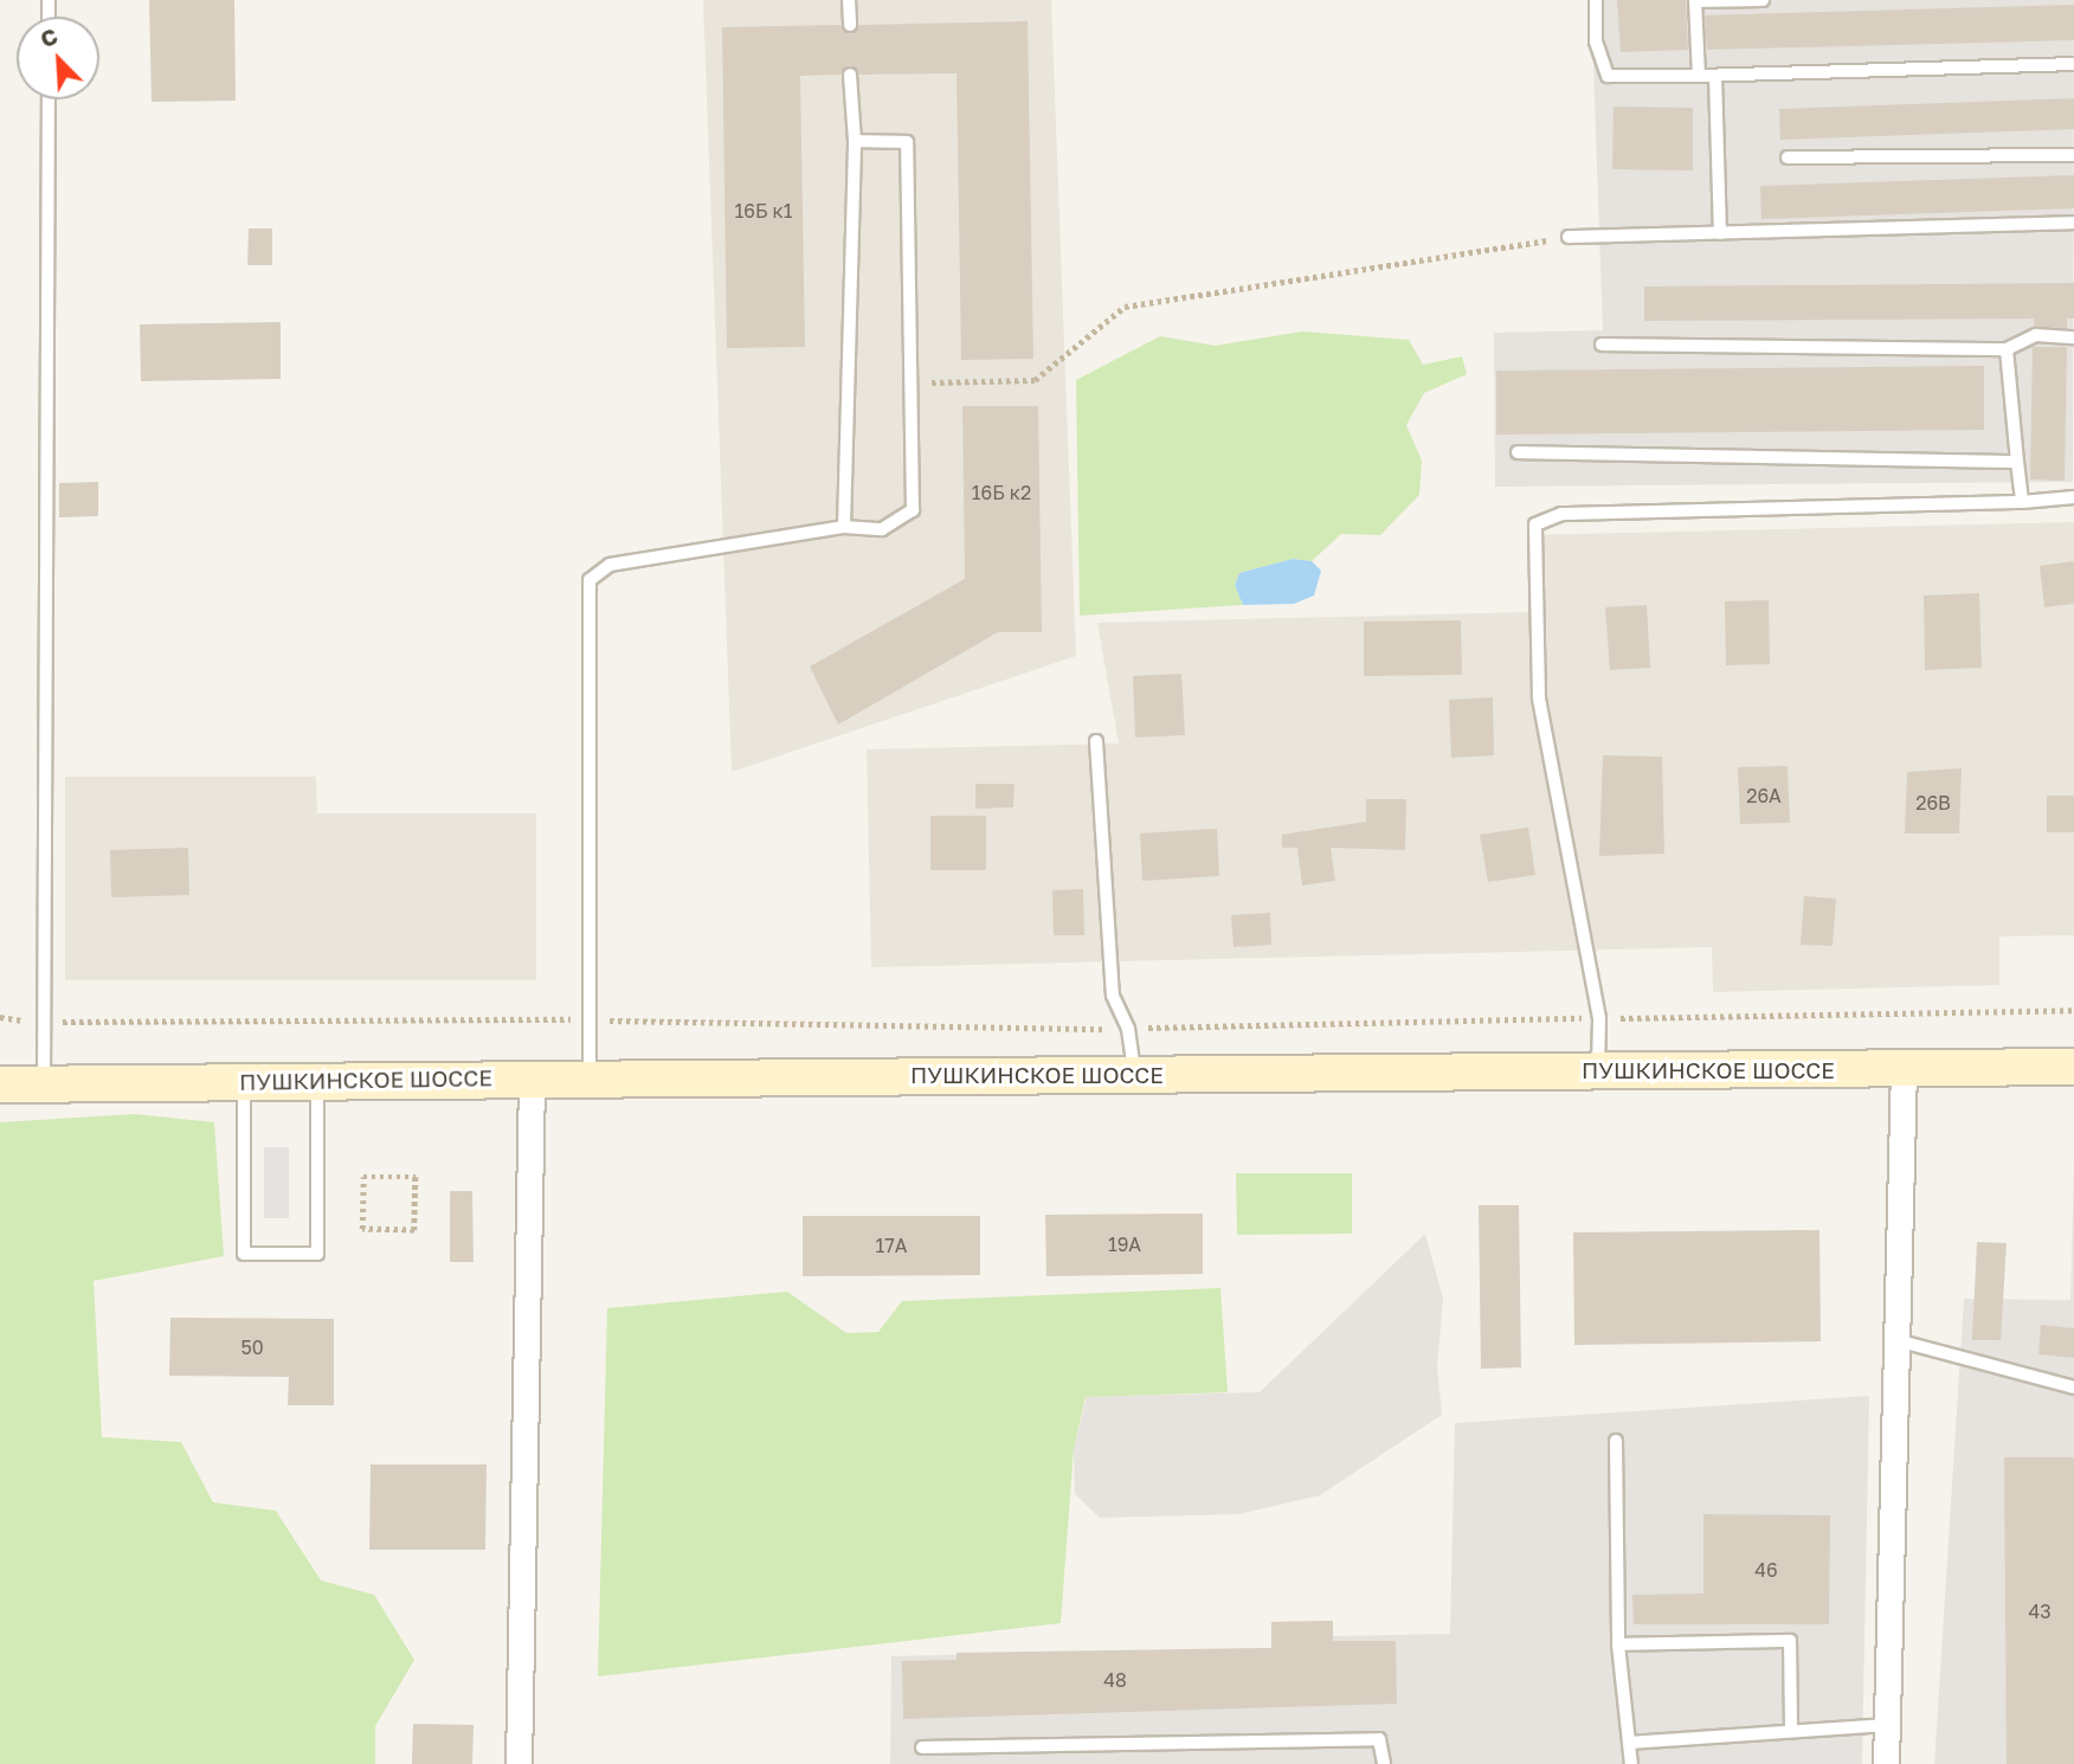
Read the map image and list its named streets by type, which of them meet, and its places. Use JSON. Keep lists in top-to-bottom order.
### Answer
{
  "streets": {
    "main road": ["ПУШКИНСКОЕ ШОССЕ"]
  },
  "house_numbers": [
    "16Б к1",
    "16Б к2",
    "26А",
    "26В",
    "19А",
    "17А",
    "50",
    "46",
    "43",
    "48"
  ],
  "north": "top left"
}
